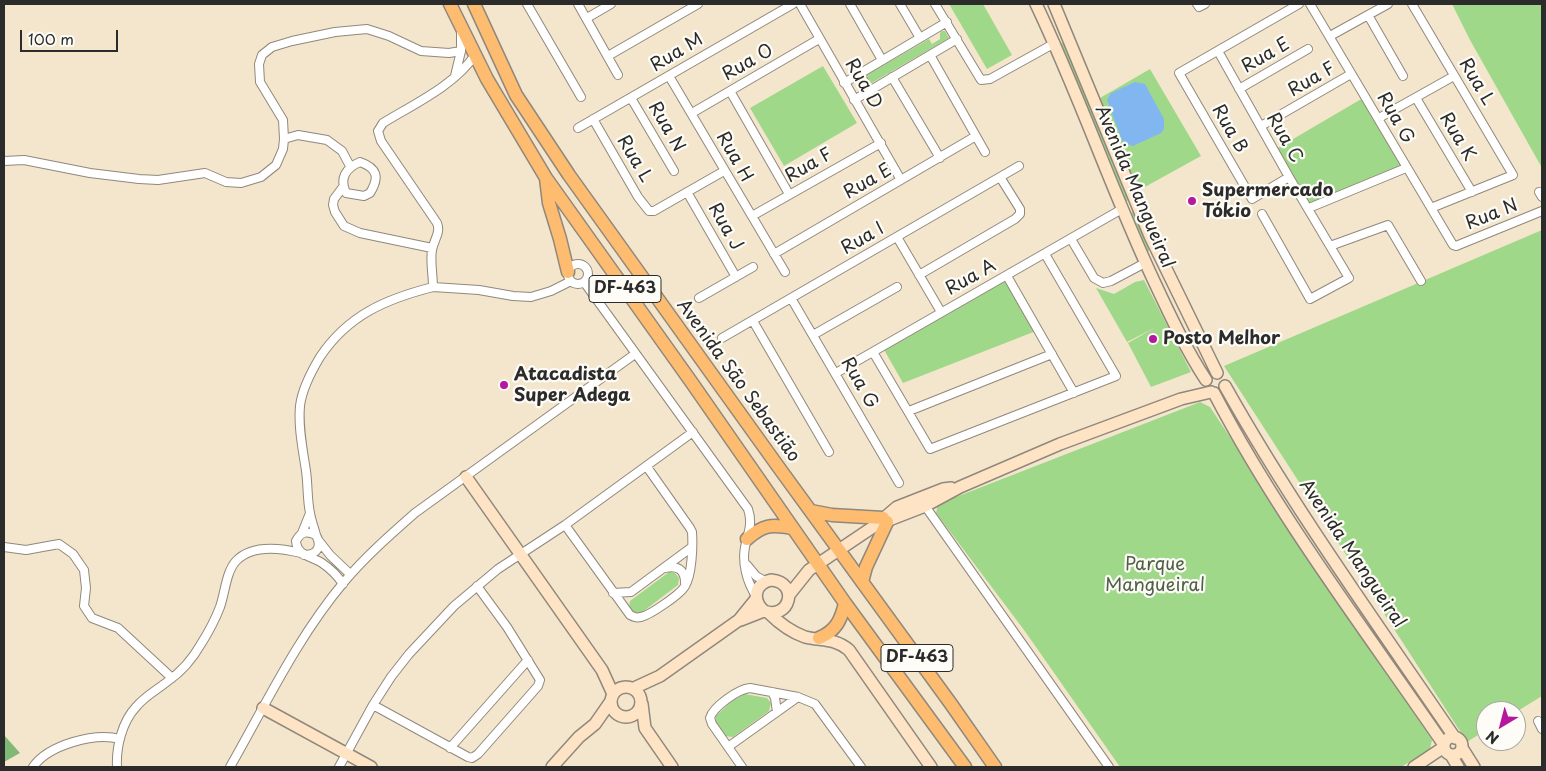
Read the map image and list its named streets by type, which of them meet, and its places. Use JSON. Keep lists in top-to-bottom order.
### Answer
{
  "streets": {
    "main road": ["DF-463", "Avenida São Sebastião"],
    "street": [
      "Rua M",
      "Rua E",
      "Rua O",
      "Rua F",
      "Rua L",
      "Rua D",
      "Rua G",
      "Rua N",
      "Rua B",
      "Rua K",
      "Rua C",
      "Rua H",
      "Avenida Mangueiral",
      "Rua J",
      "Rua I",
      "Rua A"
    ]
  },
  "crossings": [
    ["Rua M", "Rua L"],
    ["Rua M", "Rua N"],
    ["Rua M", "Rua H"],
    ["Rua E", "Rua D"],
    ["Rua E", "Rua C"],
    ["Rua E", "Rua H"],
    ["Rua O", "Rua D"],
    ["Rua O", "Rua H"],
    ["Rua F", "Rua D"],
    ["Rua F", "Rua G"],
    ["Rua F", "Rua C"],
    ["Rua F", "Rua H"],
    ["Rua L", "Rua K"],
    ["Rua L", "Rua J"],
    ["Rua G", "Rua N"],
    ["Rua G", "Rua I"],
    ["Rua G", "Rua A"],
    ["Rua B", "Rua C"],
    ["Avenida Mangueiral", "Rua A"]
  ],
  "parks": ["Parque Mangueiral"],
  "places": ["Supermercado Tókio", "Posto Melhor", "Atacadista Super Adega"],
  "scale_bar": "100 m",
  "north": "bottom left"
}
